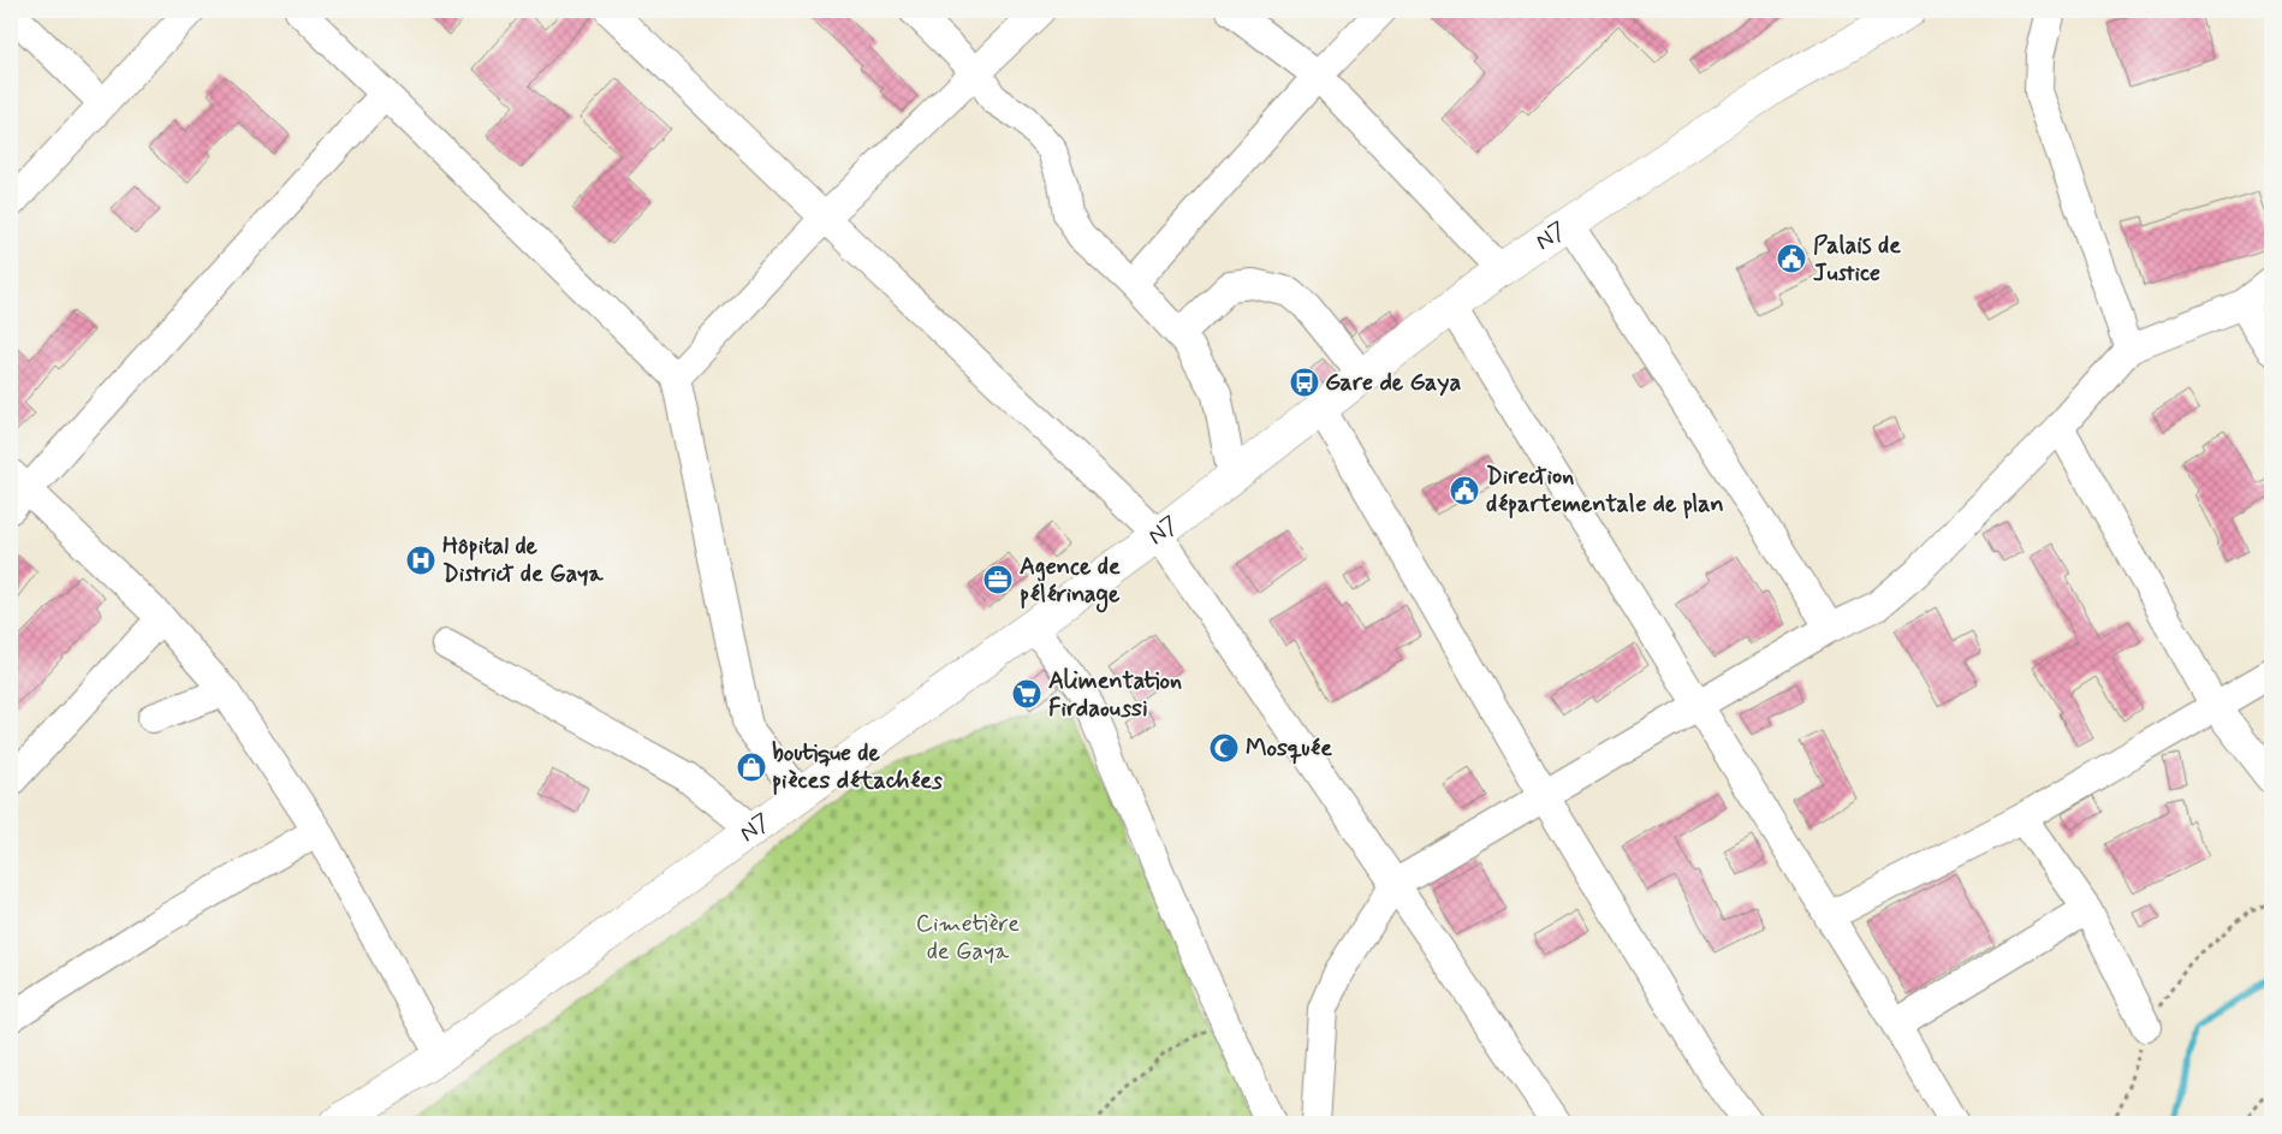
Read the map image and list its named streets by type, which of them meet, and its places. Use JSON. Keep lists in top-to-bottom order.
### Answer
{
  "streets": {
    "main road": ["N7"]
  },
  "parks": ["Cimetière de Gaya"],
  "places": {
    "public building": ["Palais de Justice", "Direction départementale de plan"],
    "bus stop": ["Gare de Gaya"],
    "hospital": ["Hôpital de District de Gaya"],
    "office": ["Agence de pélérinage"],
    "supermarket": ["Alimentation Firdaoussi"],
    "mosque": ["Mosquée"],
    "shop": ["boutique de pièces détachées"]
  }
}
